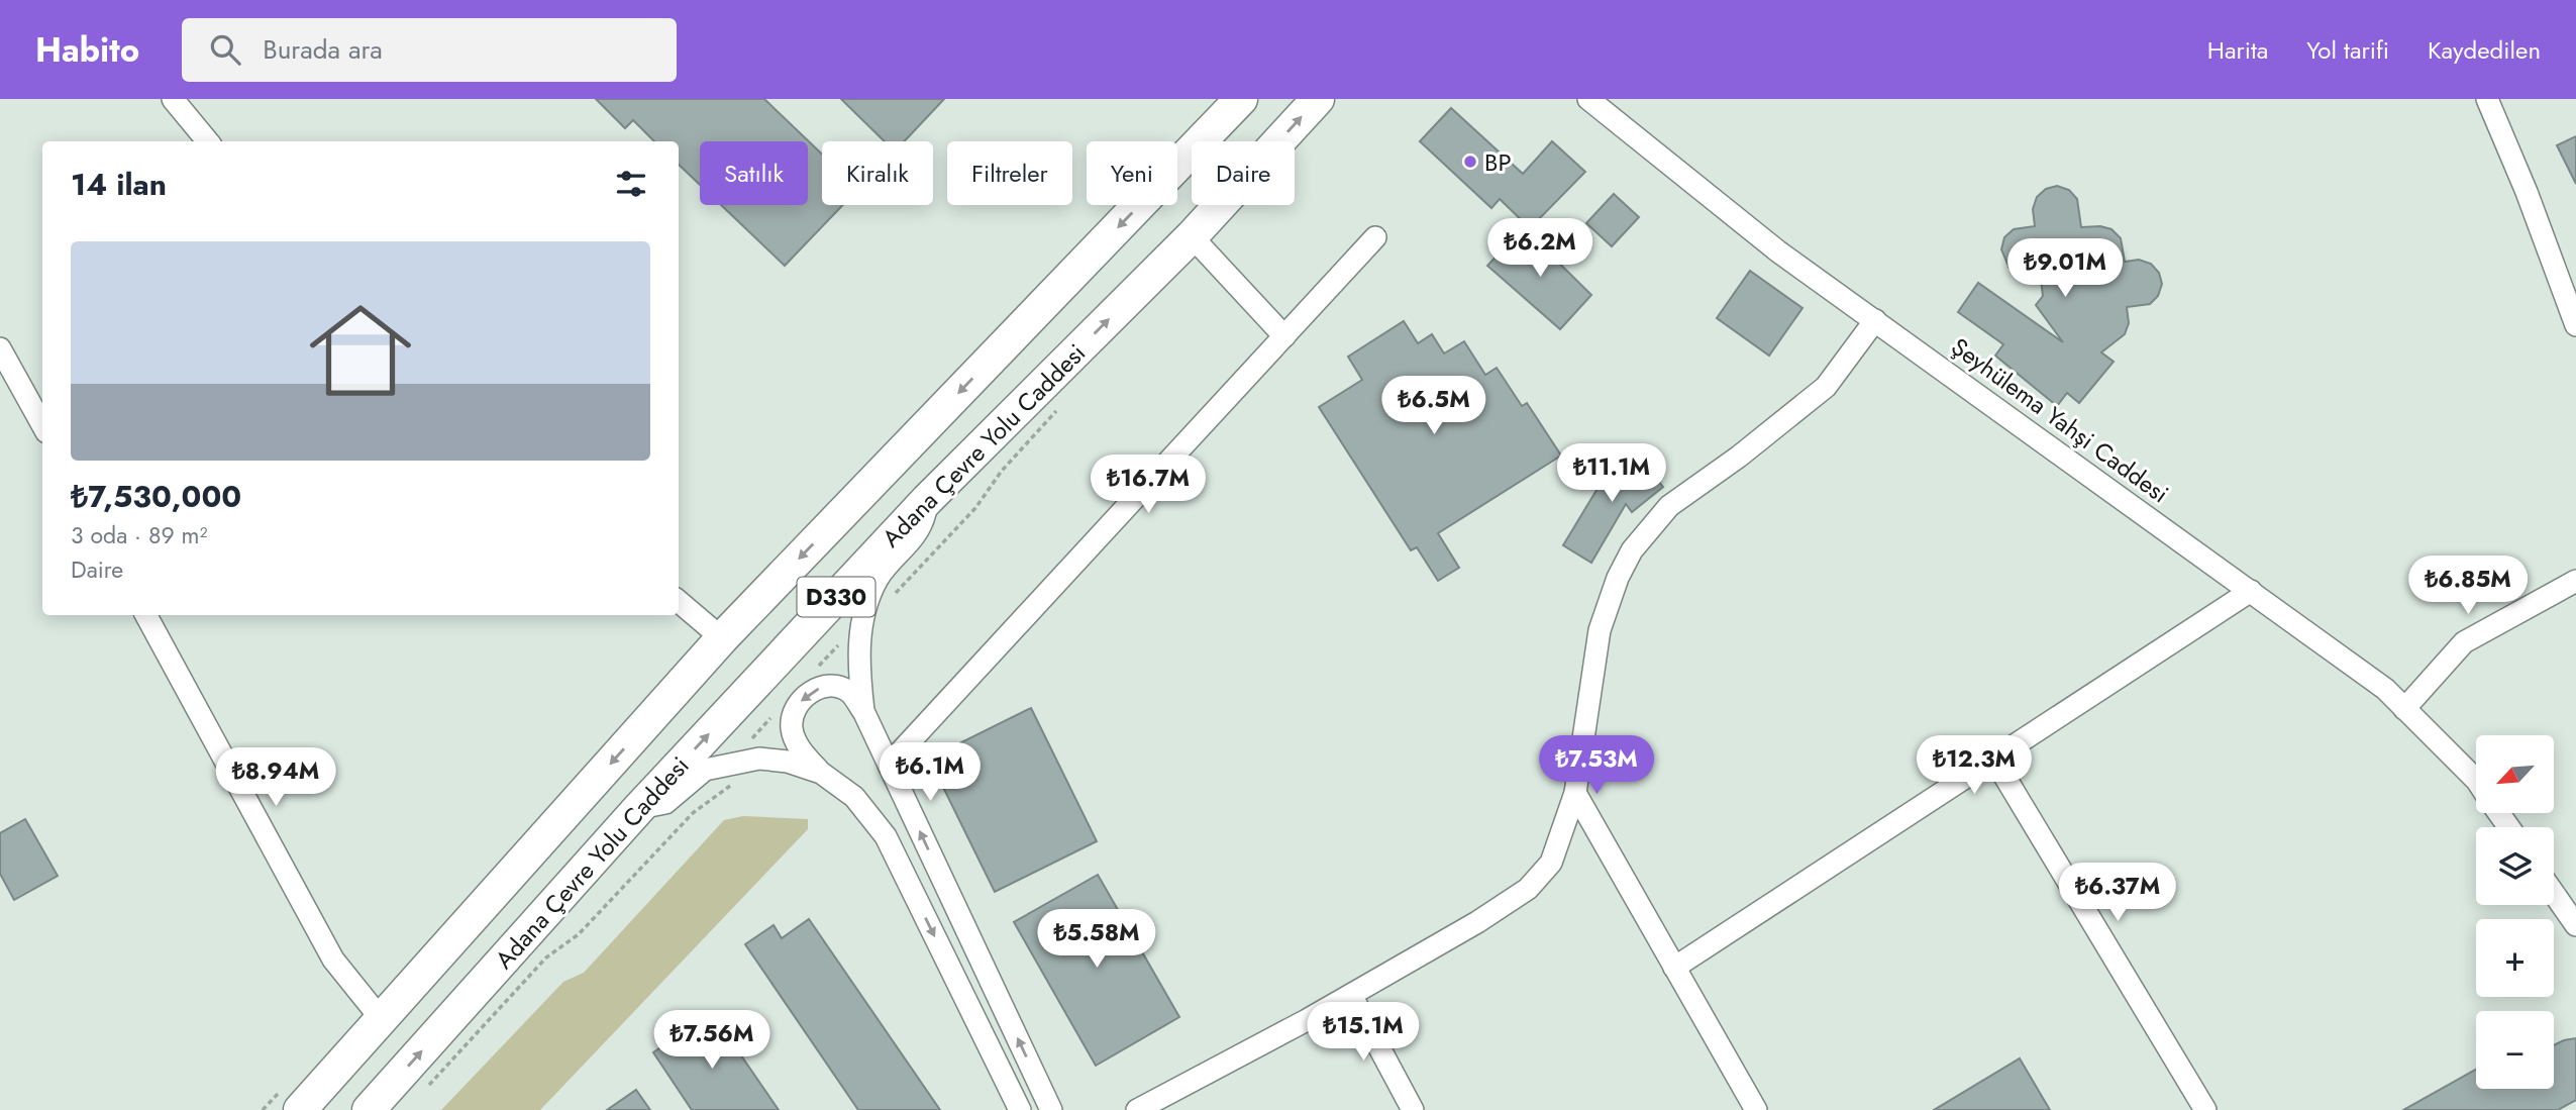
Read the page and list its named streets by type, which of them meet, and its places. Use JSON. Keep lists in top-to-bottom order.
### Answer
{
  "streets": {
    "highway": ["Adana Çevre Yolu Caddesi", "D330"],
    "street": ["Şeyhülema Yahşi Caddesi"]
  },
  "places": ["BP"],
  "north": "bottom left",
  "page": {
    "header": "Habito",
    "search": "Burada ara",
    "nav": ["Harita", "Yol tarifi", "Kaydedilen"],
    "chip": [
      "Satılık",
      "Kiralık",
      "Filtreler",
      "Yeni",
      "Daire"
    ],
    "heading": "14 ilan",
    "price": [
      "₺6.2M",
      "₺9.01M",
      "₺6.5M",
      "₺11.1M",
      "₺16.7M",
      "₺6.85M",
      "₺7.53M",
      "₺12.3M",
      "₺6.1M",
      "₺8.94M",
      "₺6.37M",
      "₺5.58M",
      "₺15.1M",
      "₺7.56M"
    ],
    "list": [
      {
        "name": "₺7,530,000",
        "note": "3 oda · 89 m² · Daire"
      }
    ],
    "map_buttons": ["+", "−"]
  }
}
